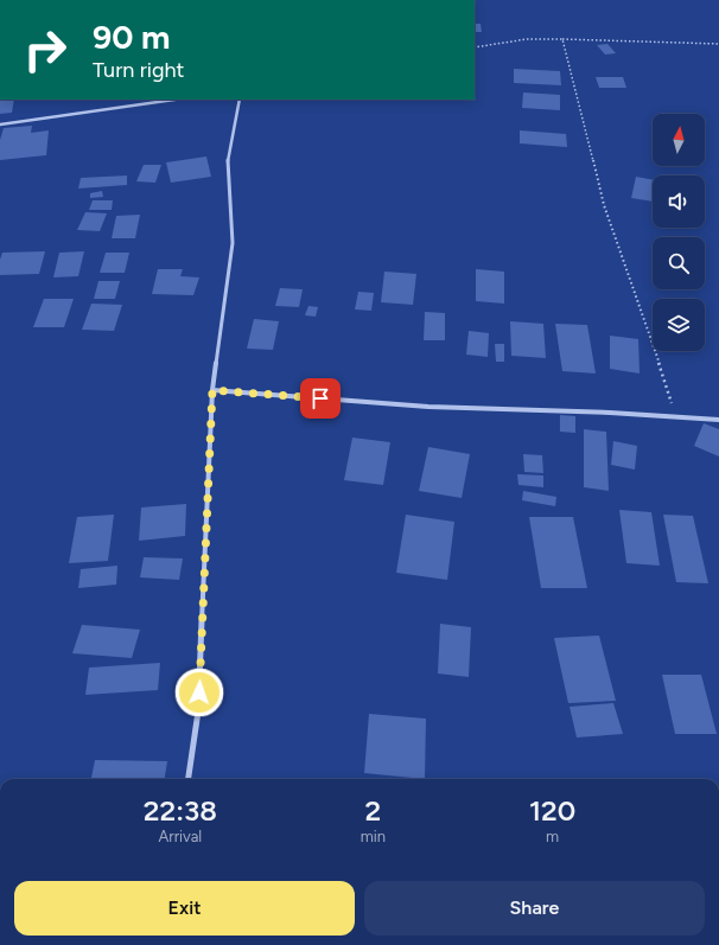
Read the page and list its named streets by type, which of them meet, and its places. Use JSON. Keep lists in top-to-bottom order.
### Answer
{
  "north": "top",
  "page": {
    "turn": ["90 m", "Turn right"],
    "eta": [
      "22:38",
      "Arrival",
      "2",
      "min",
      "120",
      "m"
    ],
    "buttons": ["Exit", "Share"]
  }
}
